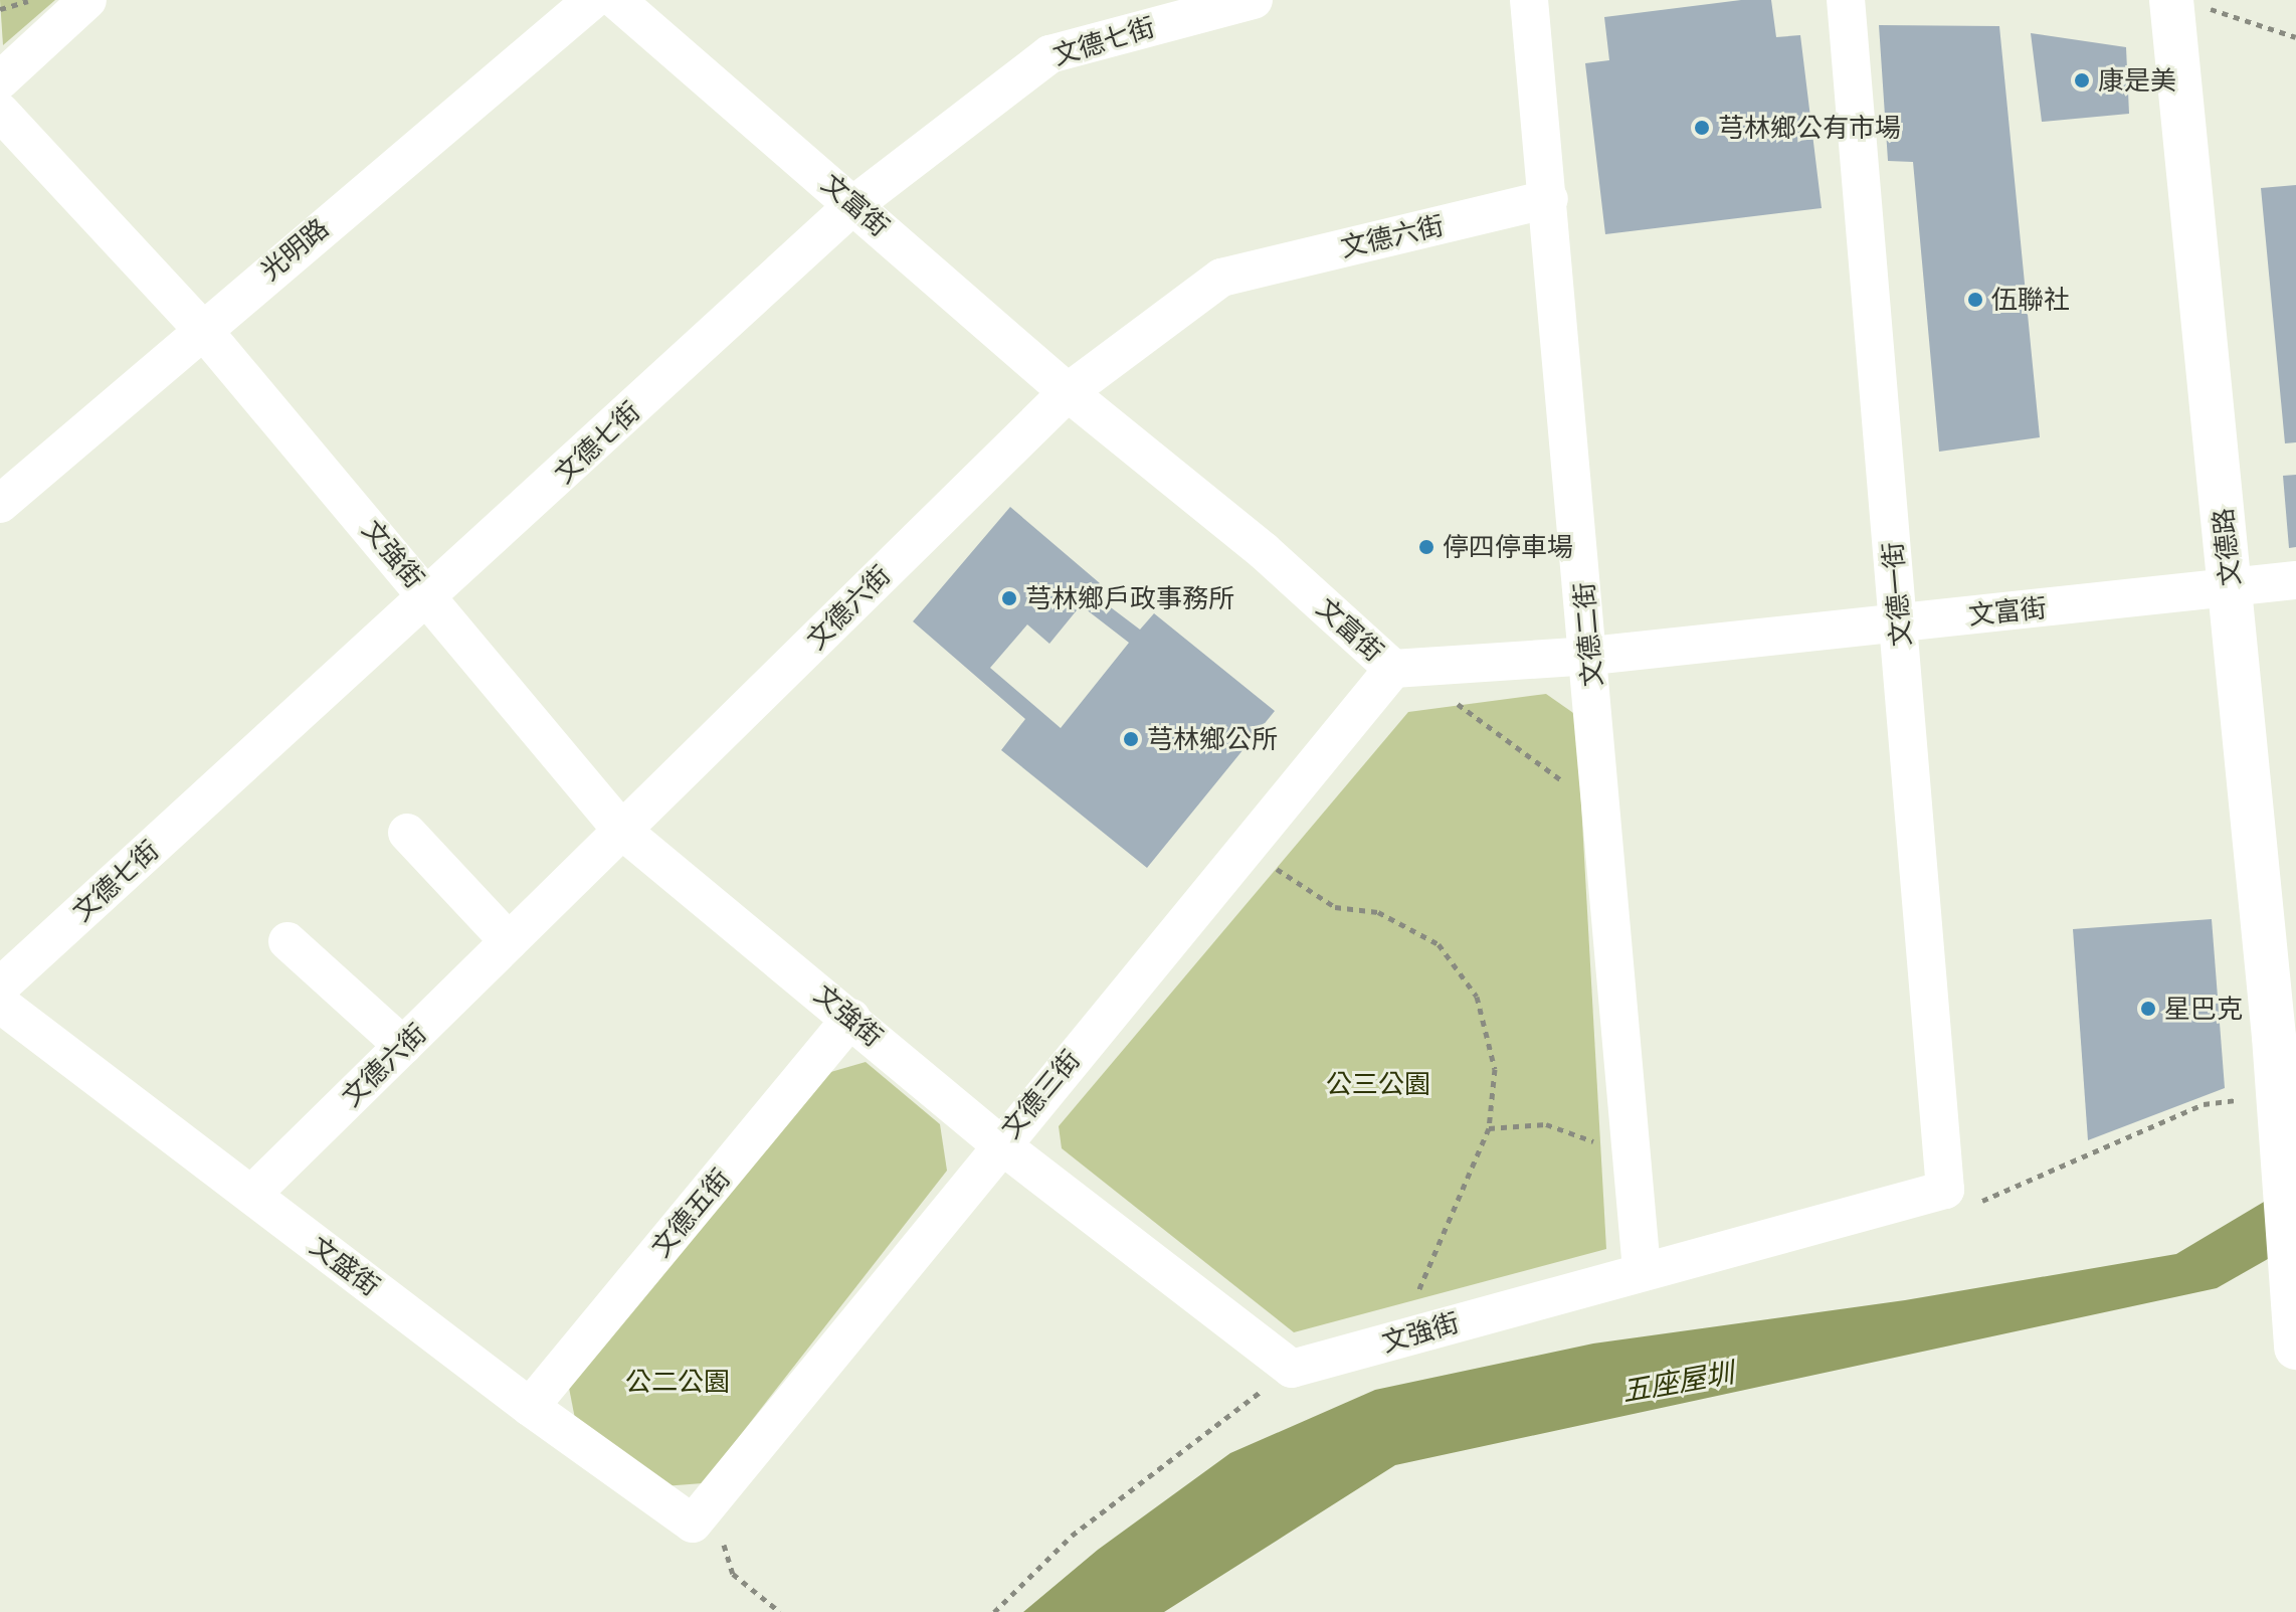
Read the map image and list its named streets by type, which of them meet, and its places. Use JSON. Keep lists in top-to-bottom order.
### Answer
{
  "streets": {
    "main road": ["文德路"],
    "street": [
      "文德七街",
      "文富街",
      "文德六街",
      "光明路",
      "文強街",
      "文德一街",
      "文德二街",
      "文德三街",
      "文德五街",
      "文盛街"
    ]
  },
  "crossings": [
    ["文德七街", "文富街"],
    ["文德七街", "文強街"],
    ["文富街", "文德六街"],
    ["文富街", "文德路"],
    ["文富街", "文德一街"],
    ["文富街", "文德二街"],
    ["文富街", "文德三街"],
    ["文德六街", "文強街"],
    ["文德六街", "文德二街"],
    ["文德六街", "文盛街"],
    ["光明路", "文強街"],
    ["文強街", "文德一街"],
    ["文強街", "文德二街"],
    ["文強街", "文德三街"],
    ["文強街", "文德五街"],
    ["文德三街", "文盛街"],
    ["文德五街", "文盛街"]
  ],
  "water": ["五座屋圳"],
  "parks": ["公三公園", "公二公園"],
  "places": [
    "康是美",
    "芎林鄉公有市場",
    "伍聯社",
    "停四停車場",
    "芎林鄉戶政事務所",
    "芎林鄉公所",
    "星巴克"
  ]
}
